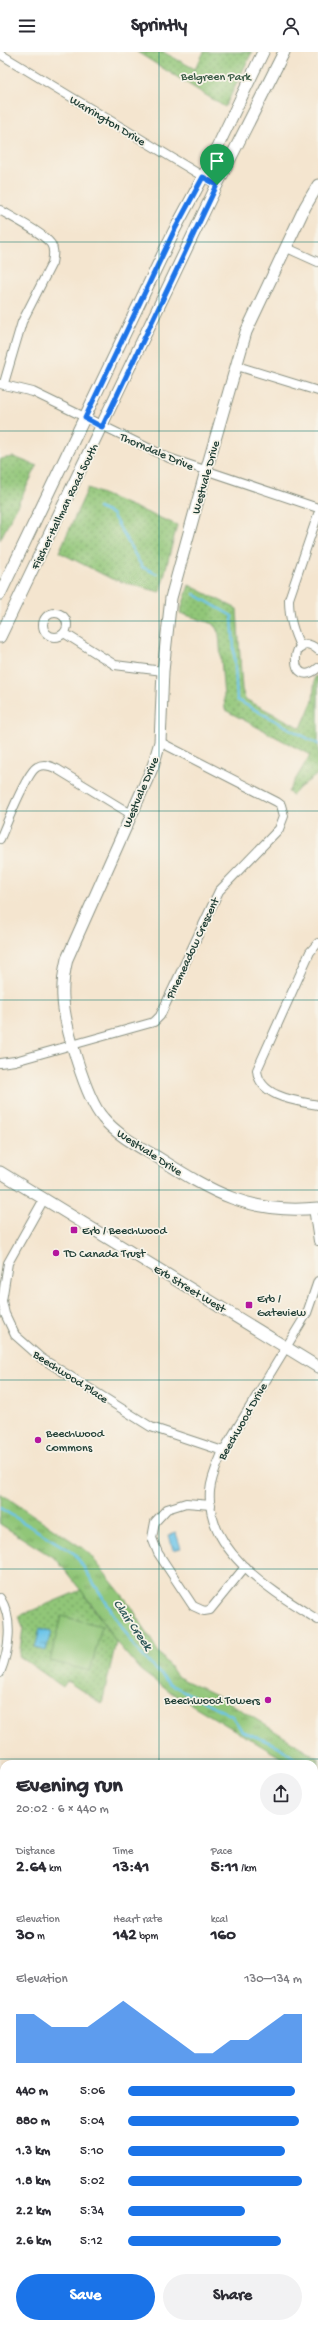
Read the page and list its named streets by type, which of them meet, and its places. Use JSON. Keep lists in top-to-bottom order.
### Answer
{
  "streets": {
    "main road": ["Westvale Drive", "Fischer-Hallman Road South", "Erb Street West"],
    "street": [
      "Warrington Drive",
      "Thorndale Drive",
      "Pinemeadow Crescent",
      "Beechwood Place",
      "Beechwood Drive"
    ]
  },
  "crossings": [
    ["Warrington Drive", "Fischer-Hallman Road South"],
    ["Thorndale Drive", "Westvale Drive"],
    ["Thorndale Drive", "Fischer-Hallman Road South"],
    ["Westvale Drive", "Pinemeadow Crescent"],
    ["Erb Street West", "Beechwood Place"],
    ["Erb Street West", "Beechwood Drive"],
    ["Beechwood Place", "Beechwood Drive"]
  ],
  "water": ["Clair Creek"],
  "parks": ["Belgreen Park"],
  "places": {
    "transit": ["Erb / Beechwood", "Erb / Gateview"],
    "other": ["TD Canada Trust", "Beechwood Commons", "Beechwood Towers"]
  },
  "page": {
    "header": "Sprintly",
    "heading": ["Evening run", "20:02 · 6 × 440 m"],
    "stats": [
      ["Distance", "2.64 km"],
      ["Time", "13:41"],
      ["Pace", "5:11 /km"],
      ["Elevation", "30 m"],
      ["Heart rate", "142 bpm"],
      ["kcal", "160"]
    ],
    "chart": ["Elevation", "130–134 m"],
    "list": [
      {
        "name": "440 m",
        "note": "5:06"
      },
      {
        "name": "880 m",
        "note": "5:04"
      },
      {
        "name": "1.3 km",
        "note": "5:10"
      },
      {
        "name": "1.8 km",
        "note": "5:02"
      },
      {
        "name": "2.2 km",
        "note": "5:34"
      },
      {
        "name": "2.6 km",
        "note": "5:12"
      }
    ],
    "buttons": ["Save", "Share"]
  }
}
